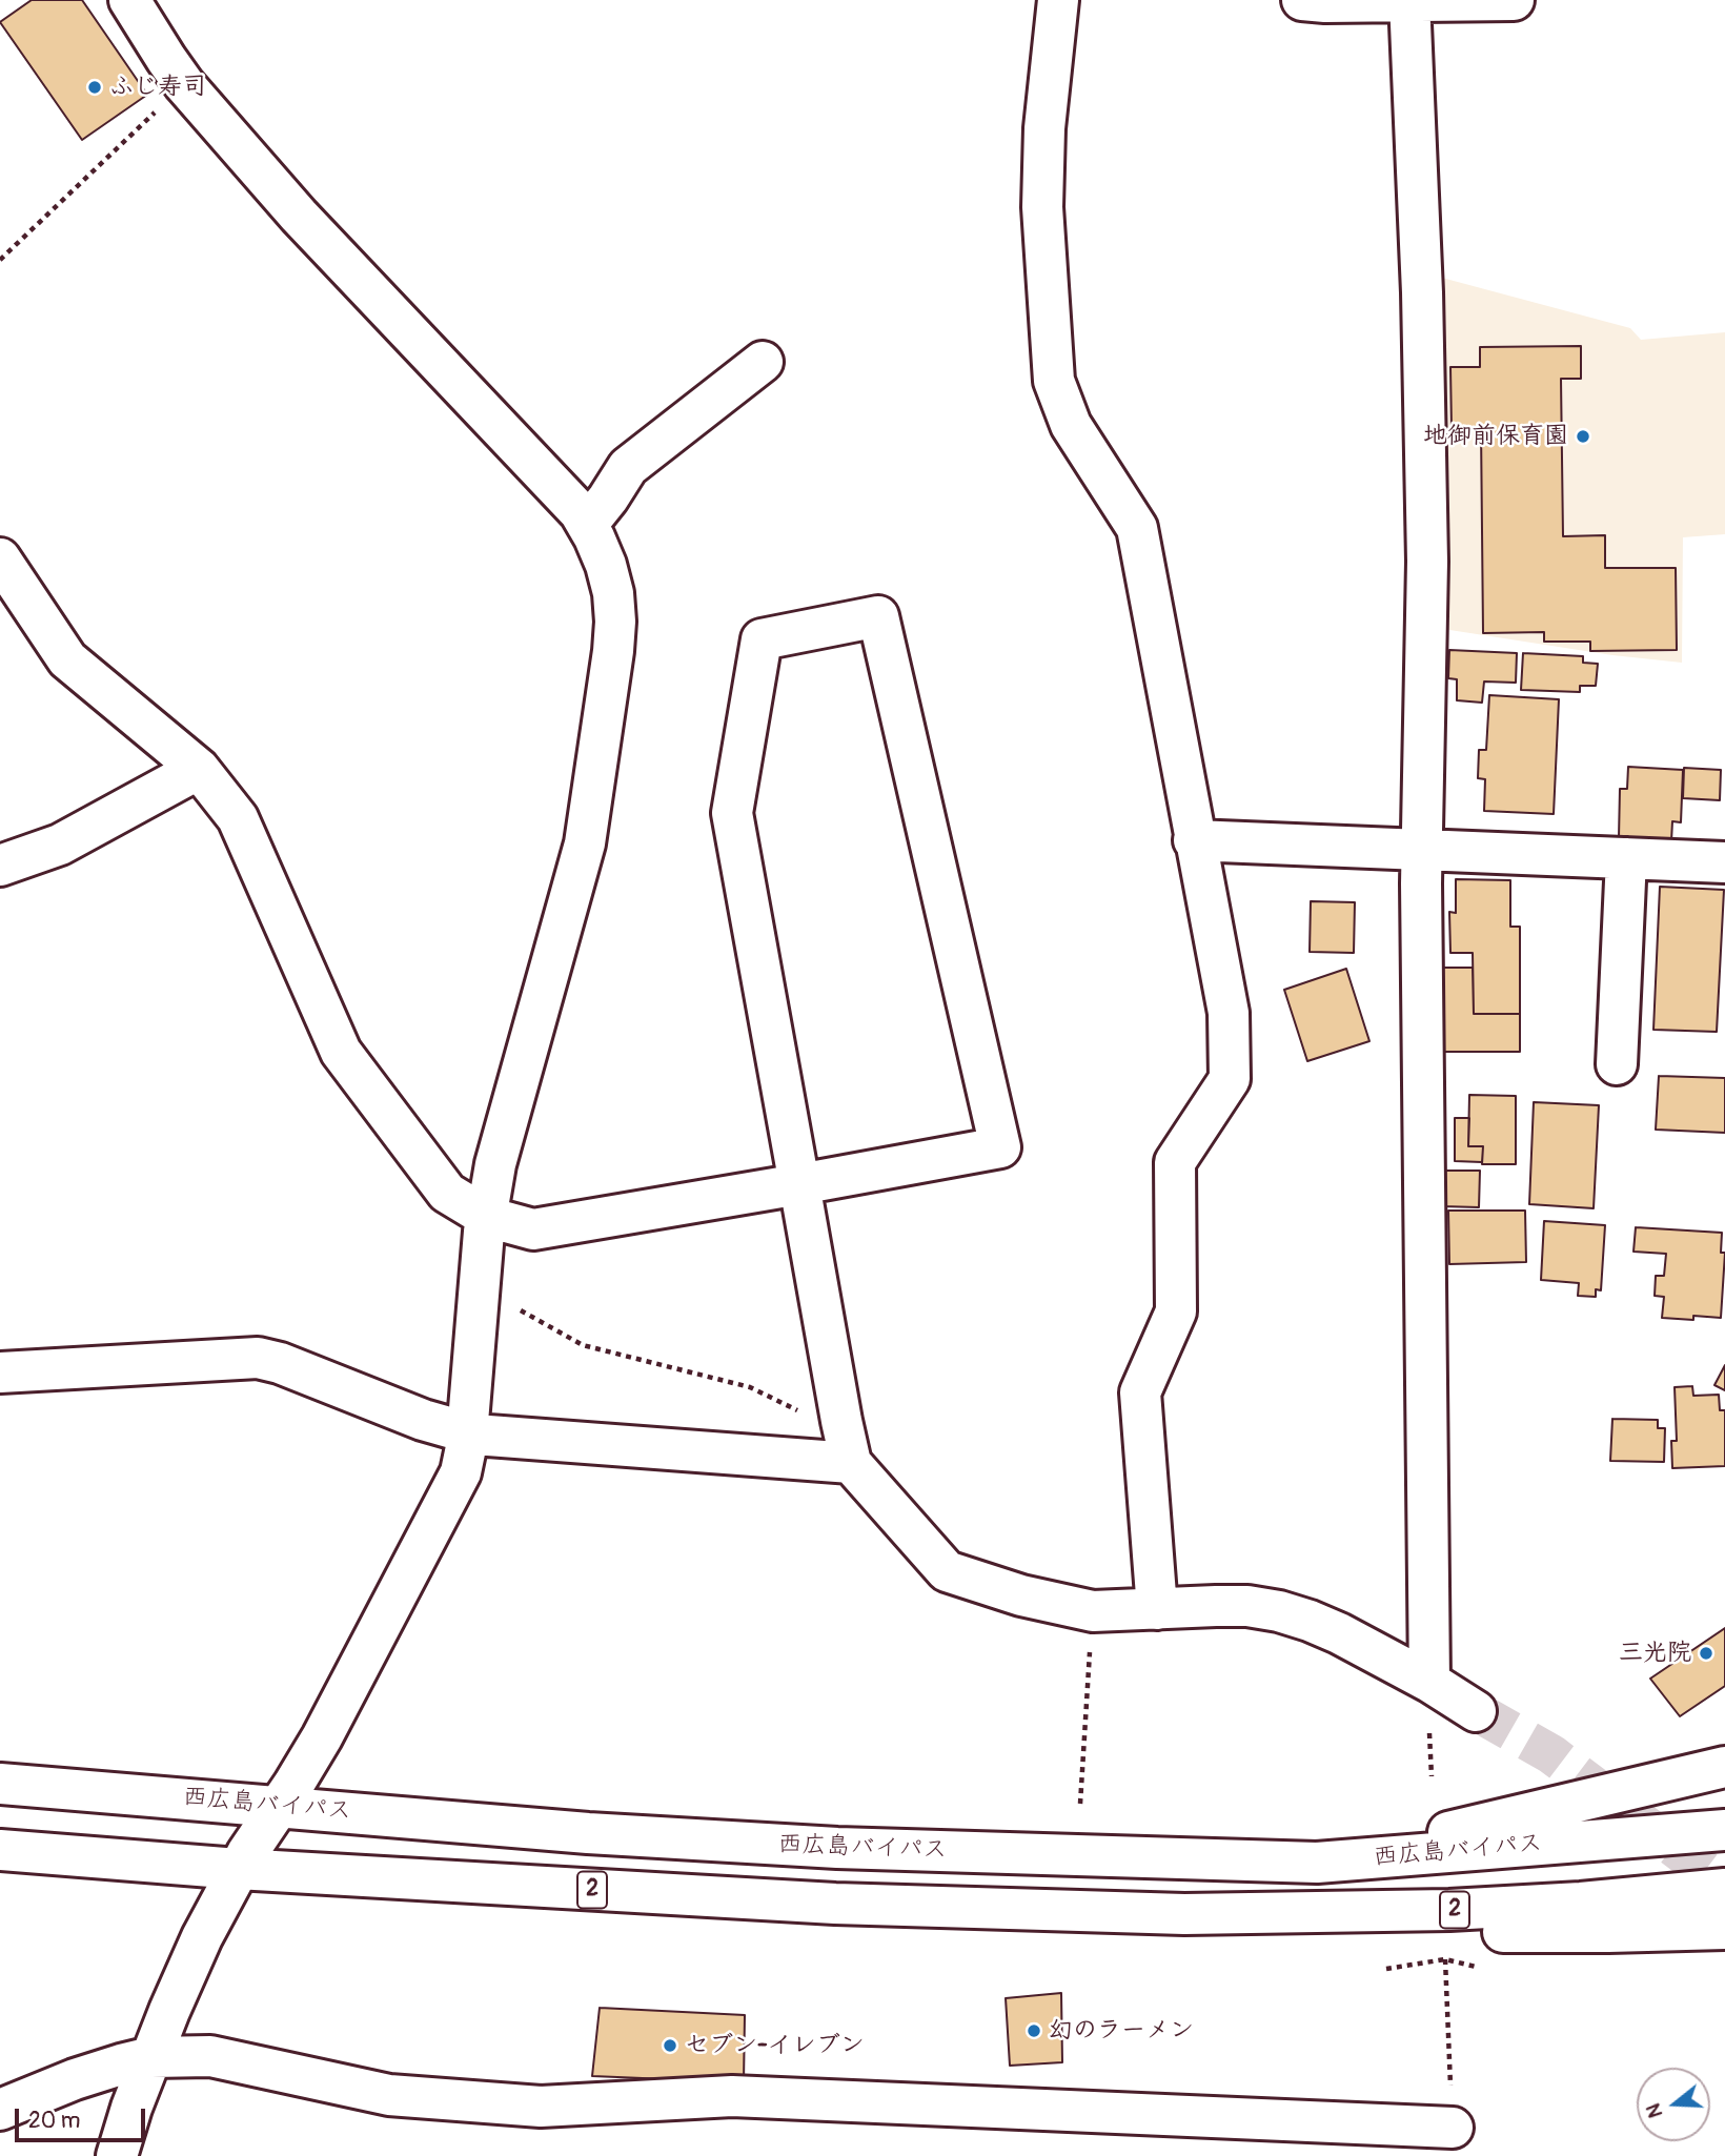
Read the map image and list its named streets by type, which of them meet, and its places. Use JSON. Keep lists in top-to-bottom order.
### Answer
{
  "streets": {
    "main road": ["西広島バイパス", "2"]
  },
  "places": [
    "ふじ寿司",
    "地御前保育園",
    "三光院",
    "幻のラーメン",
    "セブン-イレブン"
  ],
  "scale_bar": "20 m",
  "north": "left"
}
